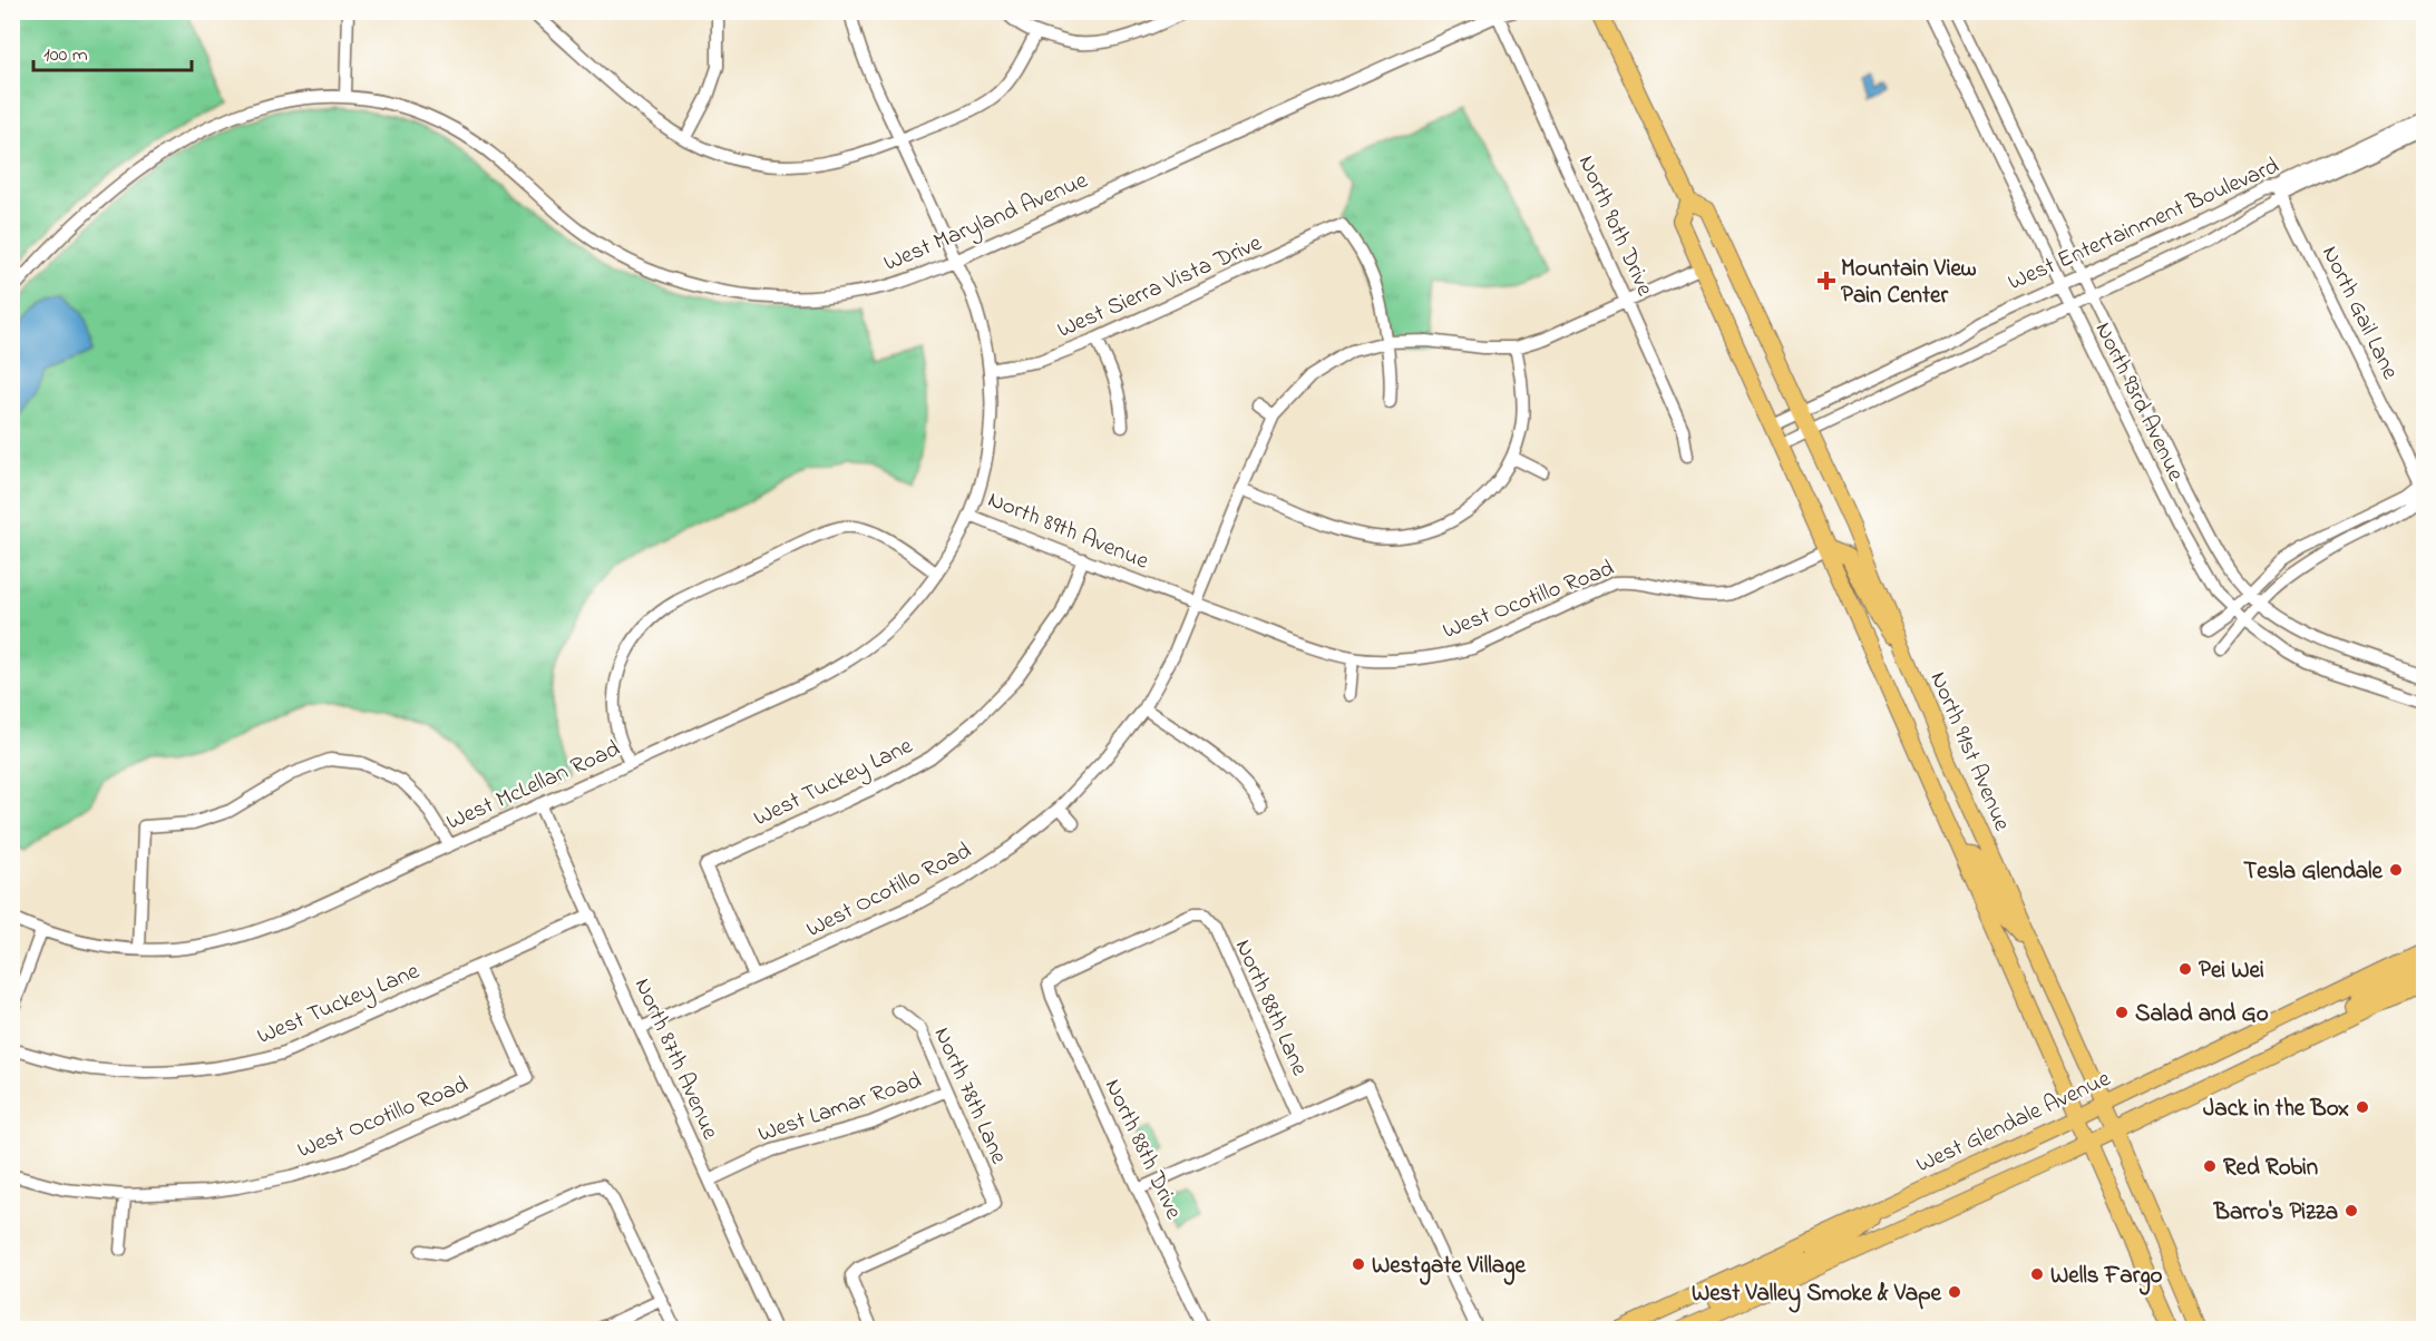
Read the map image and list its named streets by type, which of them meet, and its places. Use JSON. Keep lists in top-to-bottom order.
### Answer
{
  "streets": {
    "main road": ["North 91st Avenue", "West Glendale Avenue"],
    "street": [
      "West Maryland Avenue",
      "West Entertainment Boulevard",
      "North 90th Drive",
      "West Sierra Vista Drive",
      "North Gail Lane",
      "North 93rd Avenue",
      "North 89th Avenue",
      "West Ocotillo Road",
      "West Tuckey Lane",
      "West McLellan Road",
      "North 88th Lane",
      "North 87th Avenue",
      "North 78th Lane",
      "West Lamar Road",
      "North 88th Drive"
    ]
  },
  "crossings": [
    ["West Maryland Avenue", "North 90th Drive"],
    ["West Maryland Avenue", "North 89th Avenue"],
    ["West Entertainment Boulevard", "North Gail Lane"],
    ["West Entertainment Boulevard", "North 93rd Avenue"],
    ["West Entertainment Boulevard", "North 91st Avenue"],
    ["West Sierra Vista Drive", "North 89th Avenue"],
    ["North 89th Avenue", "West Ocotillo Road"],
    ["North 89th Avenue", "West Tuckey Lane"],
    ["North 89th Avenue", "West McLellan Road"],
    ["West Ocotillo Road", "North 91st Avenue"],
    ["West Ocotillo Road", "West Tuckey Lane"],
    ["West Ocotillo Road", "North 87th Avenue"],
    ["North 91st Avenue", "West Glendale Avenue"],
    ["West Tuckey Lane", "North 87th Avenue"],
    ["West McLellan Road", "North 87th Avenue"],
    ["North 88th Lane", "North 88th Drive"],
    ["North 87th Avenue", "West Lamar Road"],
    ["North 78th Lane", "West Lamar Road"]
  ],
  "places": {
    "health": ["Mountain View Pain Center"],
    "other": [
      "Tesla Glendale",
      "Pei Wei",
      "Salad and Go",
      "Jack in the Box",
      "Red Robin",
      "Barro's Pizza",
      "Westgate Village",
      "Wells Fargo",
      "West Valley Smoke & Vape"
    ]
  },
  "scale_bar": "100 m"
}
